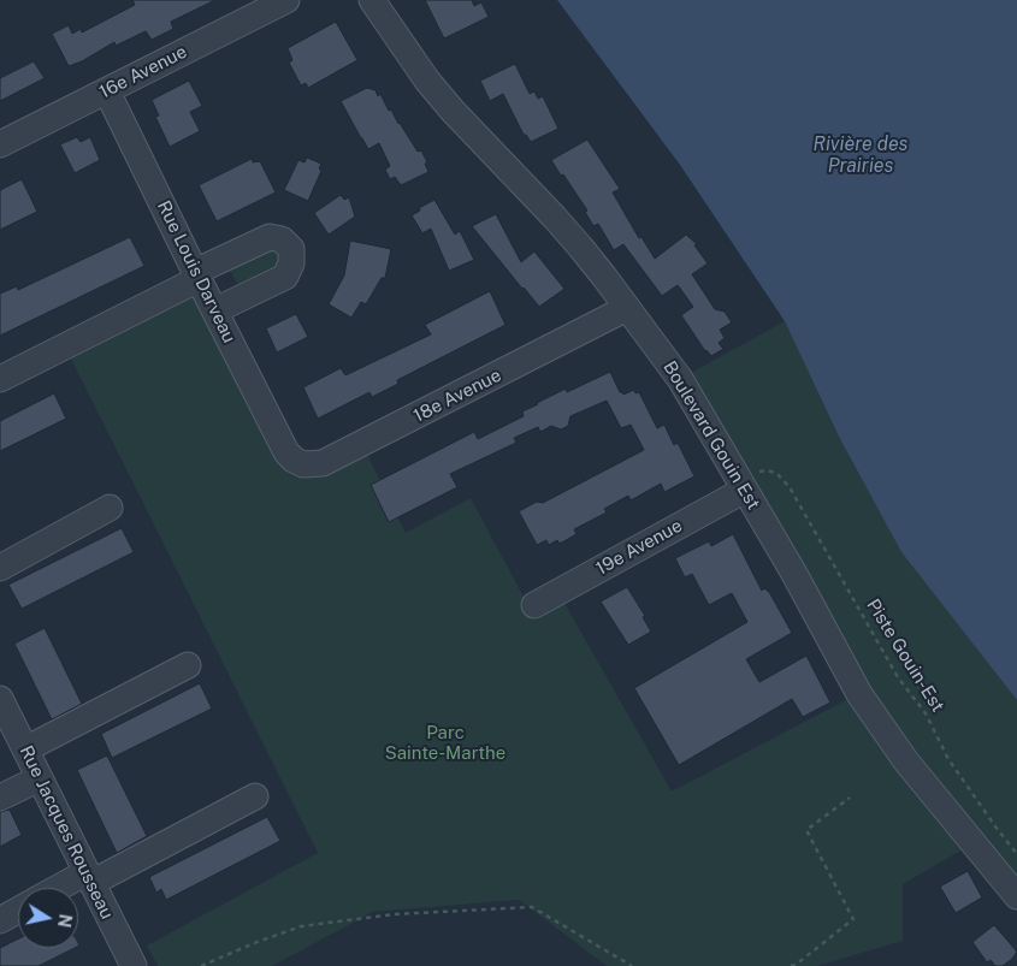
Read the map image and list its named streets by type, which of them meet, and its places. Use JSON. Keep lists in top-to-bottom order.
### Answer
{
  "streets": {
    "street": [
      "16e Avenue",
      "Rue Louis Darveau",
      "18e Avenue",
      "Boulevard Gouin Est",
      "19e Avenue",
      "Rue Jacques Rousseau"
    ],
    "path": ["Piste Gouin-Est"]
  },
  "crossings": [
    ["16e Avenue", "Rue Louis Darveau"],
    ["Rue Louis Darveau", "18e Avenue"],
    ["18e Avenue", "Boulevard Gouin Est"],
    ["Boulevard Gouin Est", "19e Avenue"],
    ["Boulevard Gouin Est", "Piste Gouin-Est"],
    ["19e Avenue", "Piste Gouin-Est"]
  ],
  "water": ["Rivière des Prairies"],
  "parks": ["Parc Sainte-Marthe"],
  "north": "right"
}
